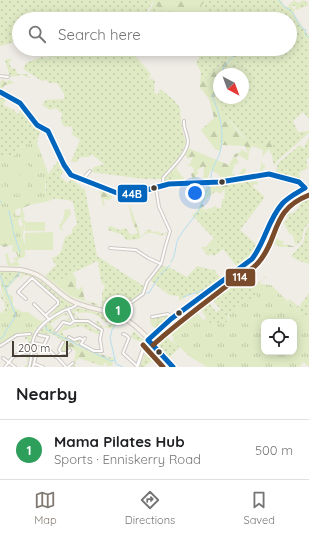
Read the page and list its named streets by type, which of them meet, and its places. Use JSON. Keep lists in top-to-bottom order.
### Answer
{
  "lines": ["transit line 44B", "transit line 114"],
  "scale_bar": "200 m",
  "north": "bottom right",
  "page": {
    "search": "Search here",
    "pins": "1",
    "scale": "200 m",
    "heading": "Nearby",
    "list": [
      {
        "mark": "1",
        "name": "Mama Pilates Hub",
        "note": "Sports · Enniskerry Road",
        "value": "500 m"
      }
    ],
    "nav": ["Map", "Directions", "Saved"]
  }
}
